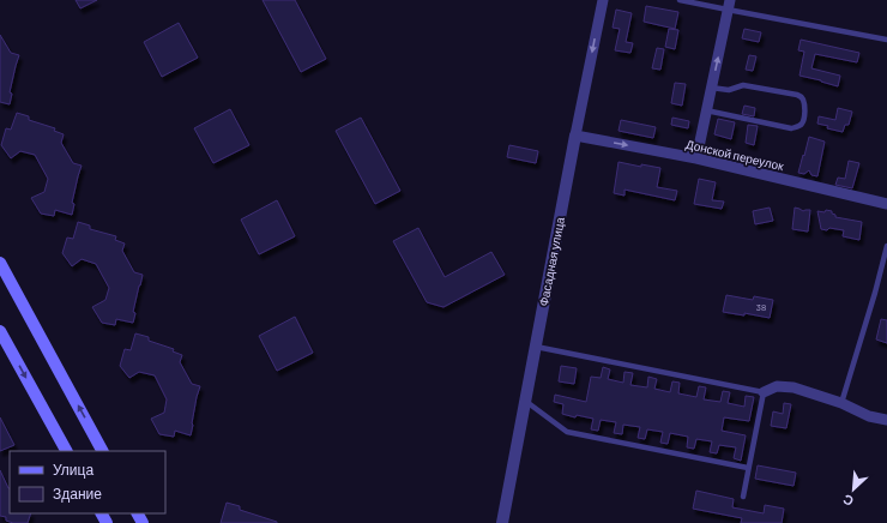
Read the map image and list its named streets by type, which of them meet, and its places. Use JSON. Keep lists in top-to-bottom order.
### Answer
{
  "streets": {
    "street": ["Донской переулок", "Фасадная улица"]
  },
  "crossings": [
    ["Донской переулок", "Фасадная улица"]
  ],
  "one_way": ["Донской переулок"],
  "house_numbers": ["38"],
  "legend": ["Улица", "Здание"],
  "north": "bottom left"
}
